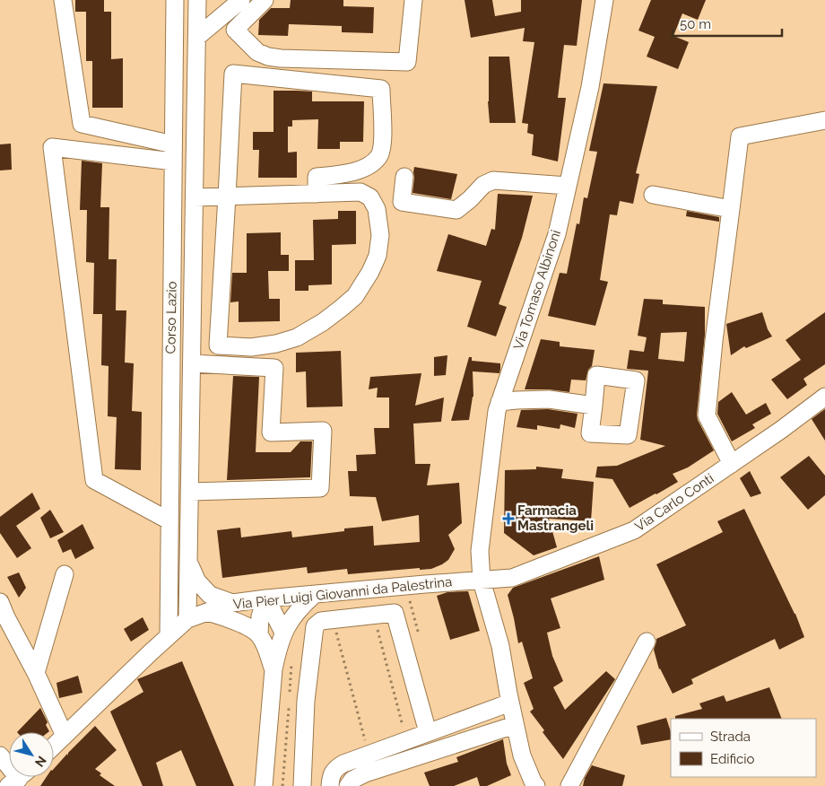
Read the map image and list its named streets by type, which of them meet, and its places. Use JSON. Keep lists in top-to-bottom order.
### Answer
{
  "streets": {
    "street": [
      "Via Tomaso Albinoni",
      "Corso Lazio",
      "Via Carlo Conti",
      "Via Pier Luigi Giovanni da Palestrina"
    ]
  },
  "crossings": [
    ["Via Tomaso Albinoni", "Via Carlo Conti"],
    ["Via Tomaso Albinoni", "Via Pier Luigi Giovanni da Palestrina"],
    ["Corso Lazio", "Via Pier Luigi Giovanni da Palestrina"],
    ["Via Carlo Conti", "Via Pier Luigi Giovanni da Palestrina"]
  ],
  "places": {
    "health": ["Farmacia Mastrangeli"]
  },
  "legend": ["Strada", "Edificio"],
  "scale_bar": "50 m",
  "north": "bottom right"
}
